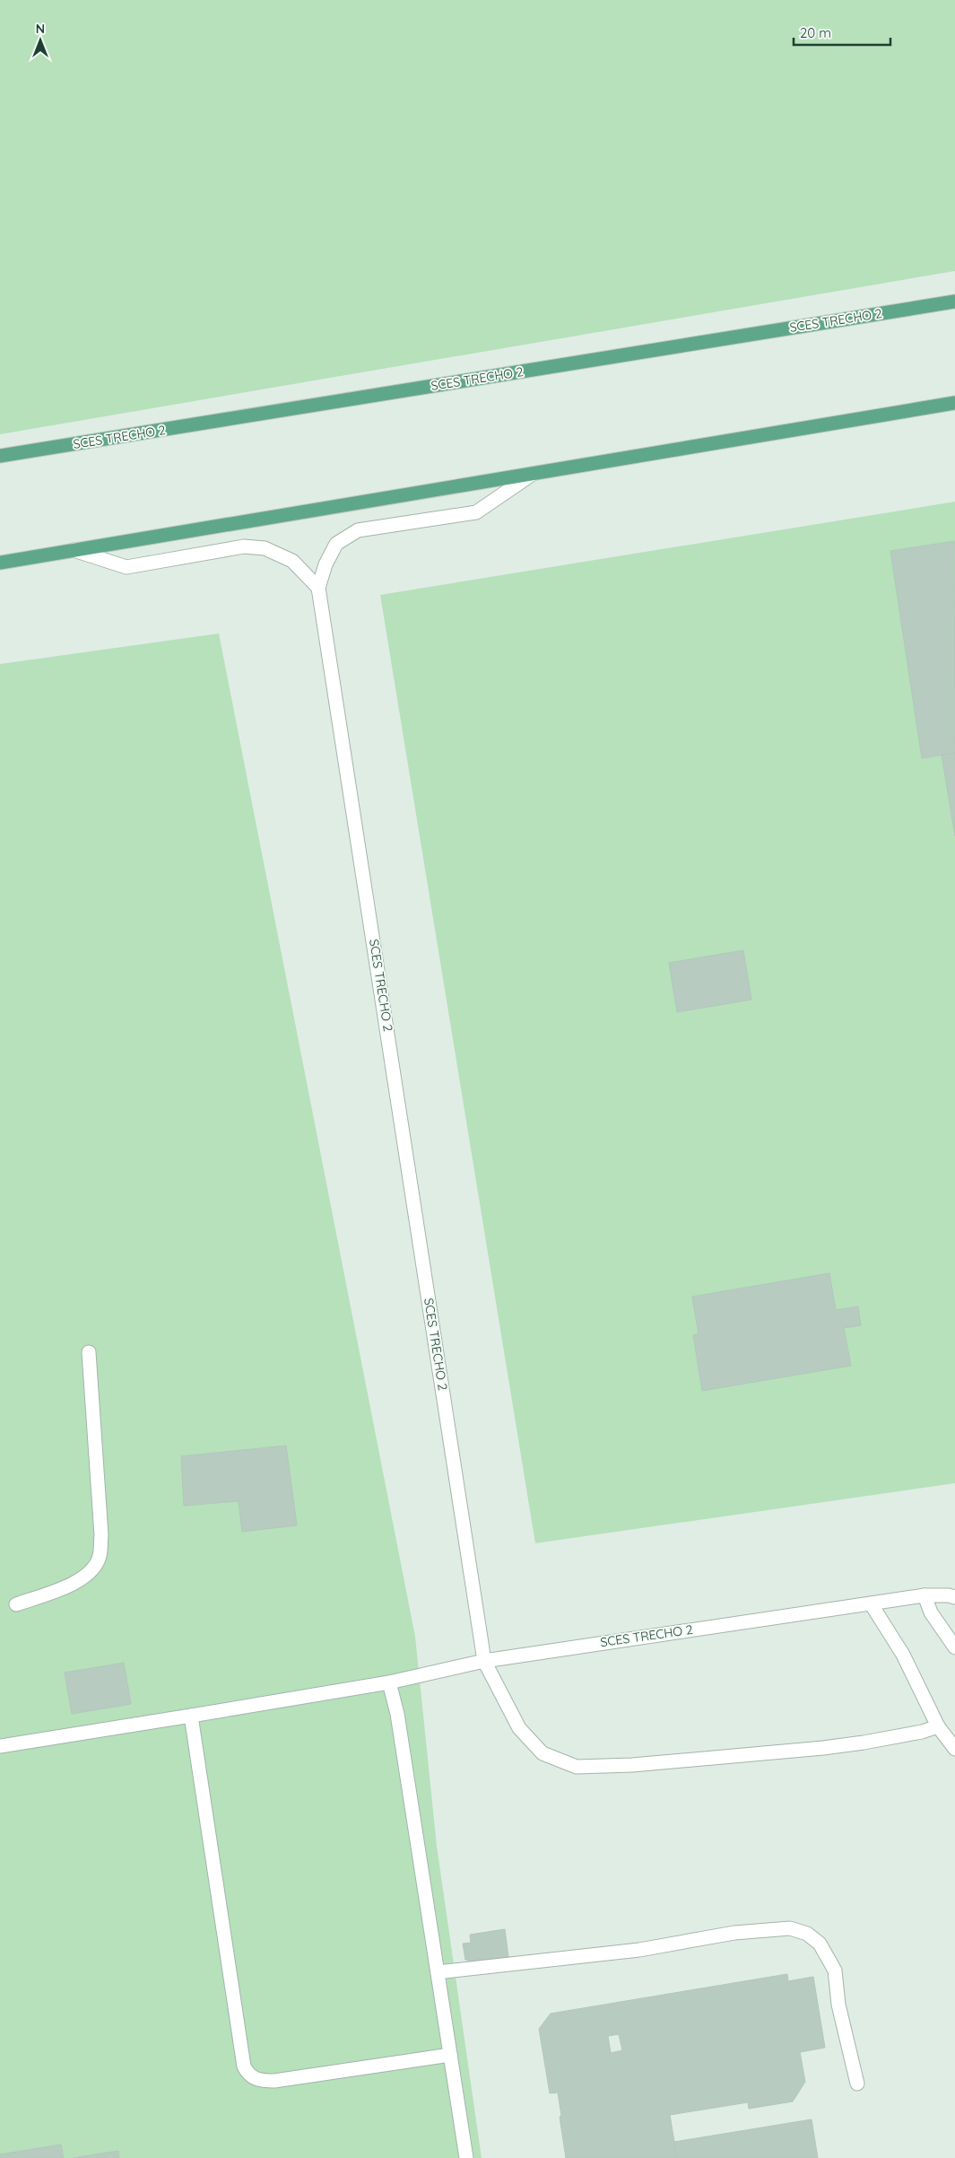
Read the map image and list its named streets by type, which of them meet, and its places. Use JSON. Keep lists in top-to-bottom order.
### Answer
{
  "streets": {
    "main road": ["SCES TRECHO 2"]
  },
  "scale_bar": "20 m",
  "north": "top"
}
